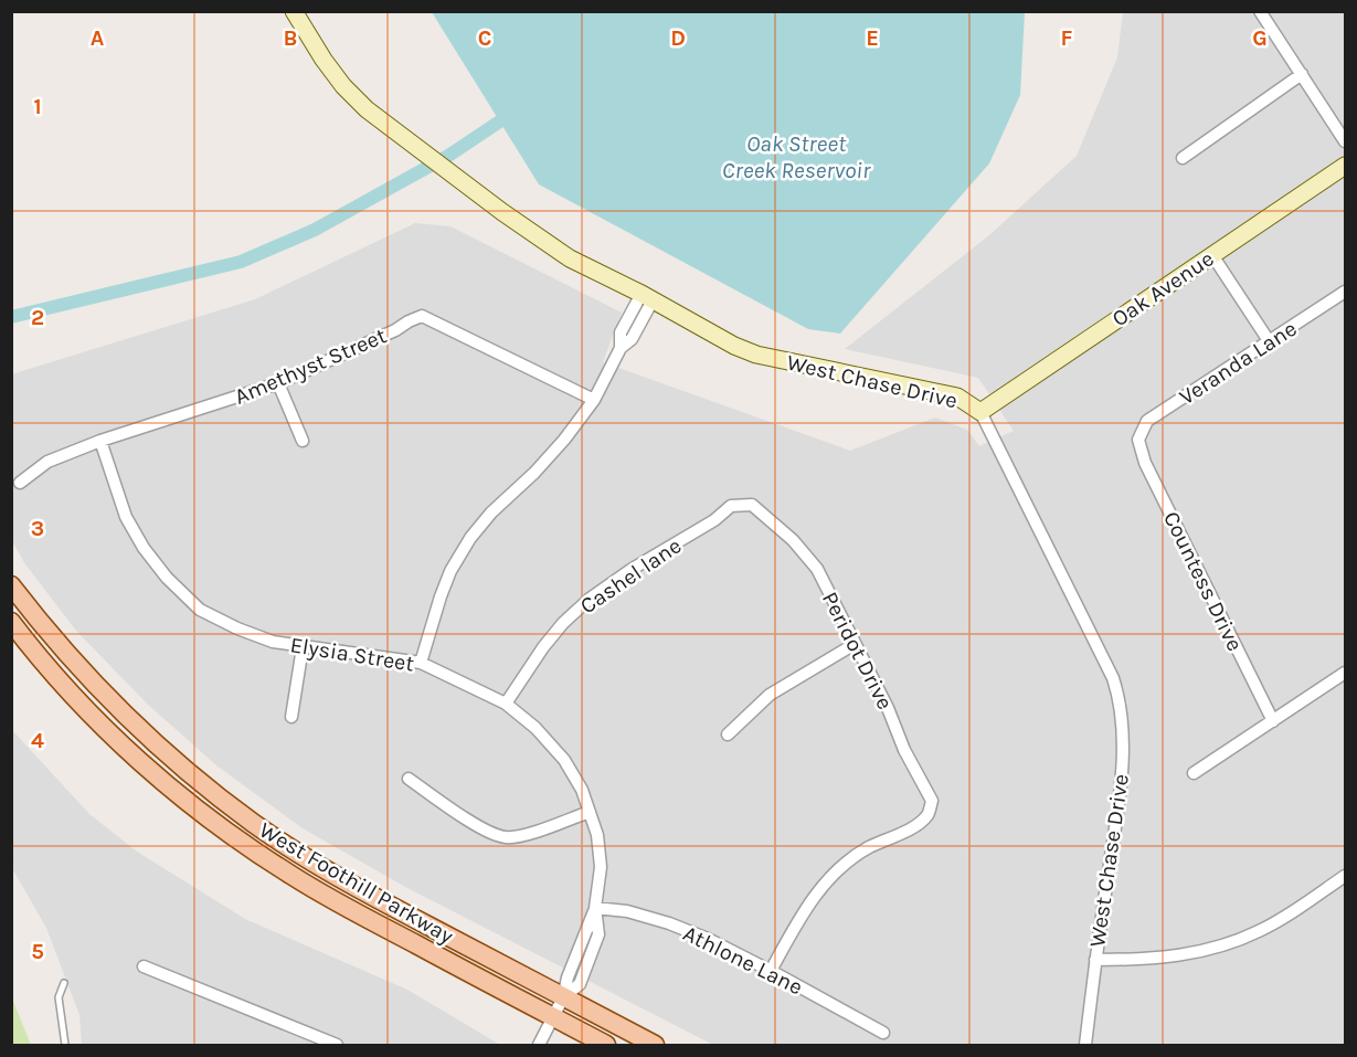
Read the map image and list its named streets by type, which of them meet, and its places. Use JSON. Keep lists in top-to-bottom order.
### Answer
{
  "streets": {
    "main road": ["West Foothill Parkway"],
    "street": [
      "Oak Avenue",
      "Veranda Lane",
      "Amethyst Street",
      "West Chase Drive",
      "Cashel lane",
      "Countess Drive",
      "Peridot Drive",
      "Elysia Street",
      "Athlone Lane"
    ]
  },
  "crossings": [
    ["Oak Avenue", "West Chase Drive"],
    ["Veranda Lane", "Countess Drive"],
    ["Amethyst Street", "Elysia Street"],
    ["Cashel lane", "Peridot Drive"],
    ["Cashel lane", "Elysia Street"],
    ["Peridot Drive", "Athlone Lane"],
    ["Elysia Street", "West Foothill Parkway"],
    ["Elysia Street", "Athlone Lane"]
  ],
  "water": ["Oak Street Creek Reservoir"],
  "grid": {
    "columns": [
      "A",
      "B",
      "C",
      "D",
      "E",
      "F",
      "G"
    ],
    "rows": [
      "1",
      "2",
      "3",
      "4",
      "5"
    ]
  }
}
